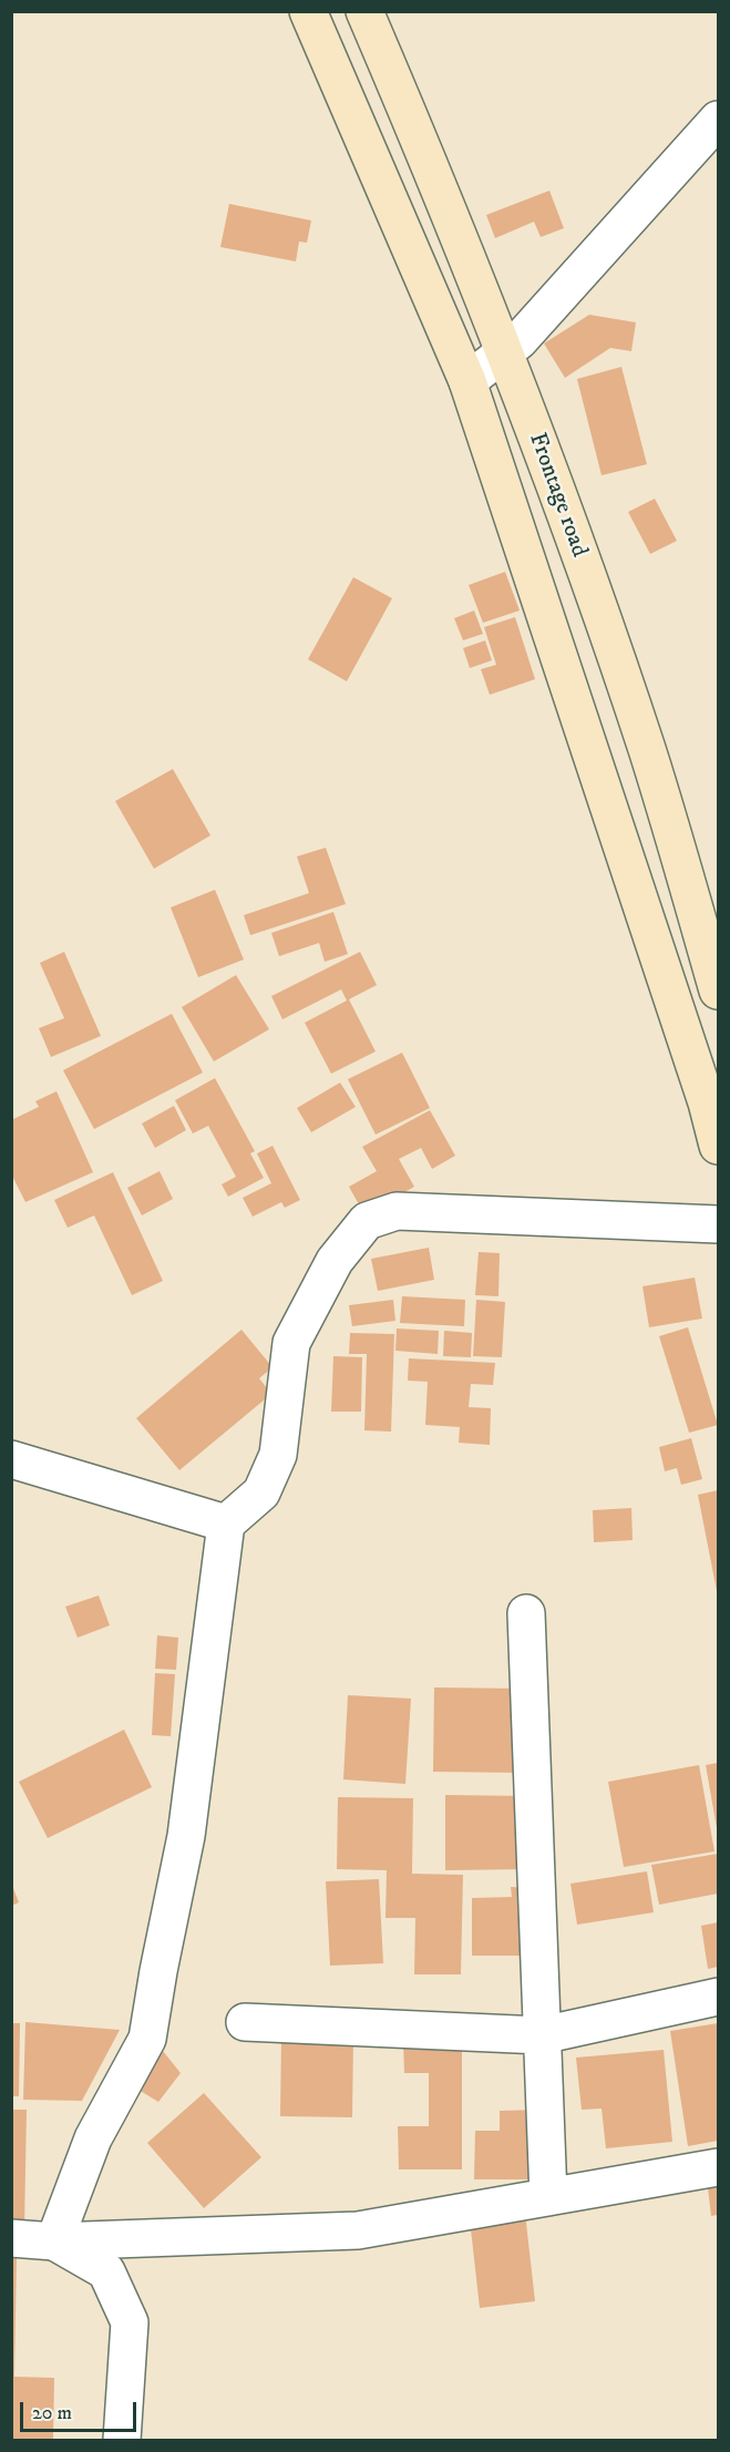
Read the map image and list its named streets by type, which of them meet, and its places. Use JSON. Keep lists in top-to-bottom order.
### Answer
{
  "streets": {
    "main road": ["Frontage road"]
  },
  "scale_bar": "20 m"
}
